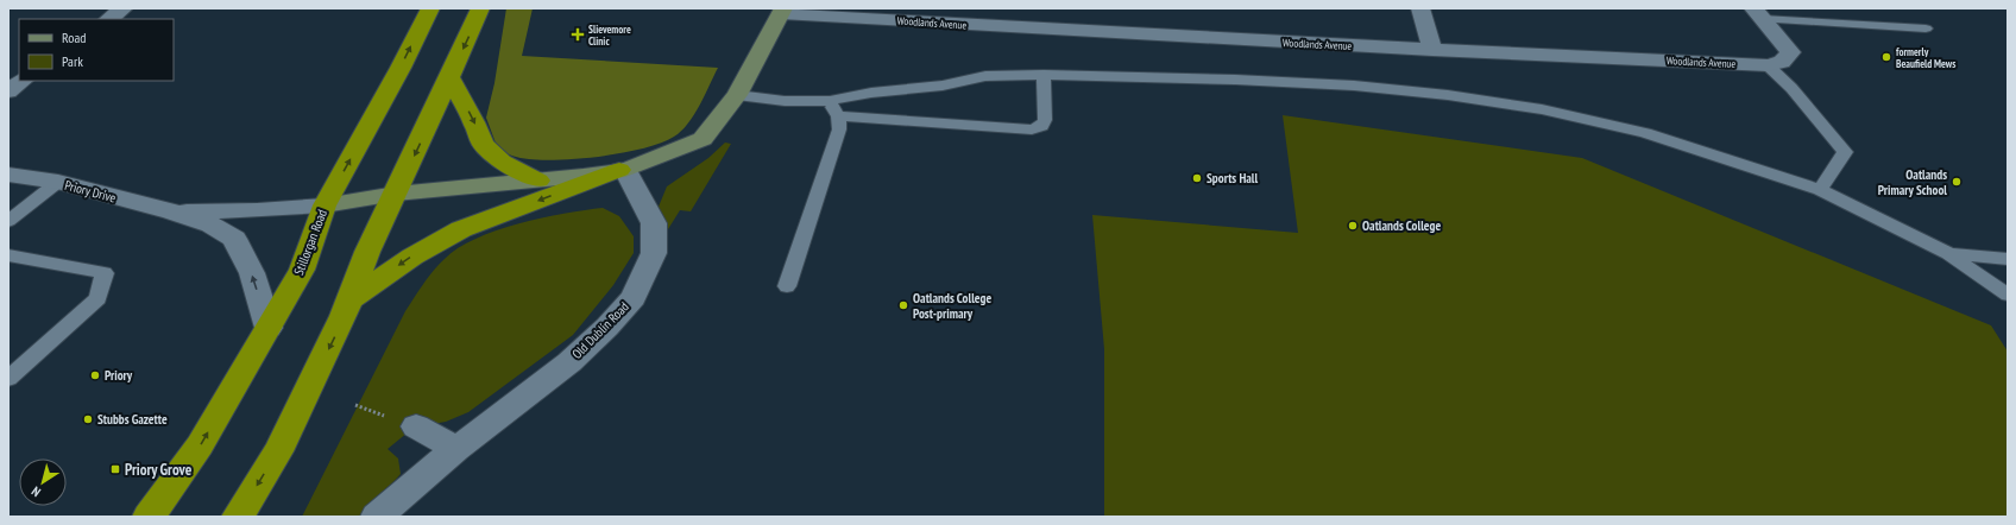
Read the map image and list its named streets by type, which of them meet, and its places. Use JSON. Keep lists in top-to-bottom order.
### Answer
{
  "streets": {
    "highway": ["Stillorgan Road"],
    "street": ["Woodlands Avenue", "Priory Drive", "Old Dublin Road"]
  },
  "crossings": [
    ["Priory Drive", "Stillorgan Road"]
  ],
  "places": {
    "health": ["Slievemore Clinic"],
    "other": [
      "formerly Beaufield Mews",
      "Sports Hall",
      "Oatlands Primary School",
      "Oatlands College",
      "Oatlands College Post-primary",
      "Priory",
      "Stubbs Gazette"
    ],
    "transit": ["Priory Grove"]
  },
  "legend": ["Road", "Park"],
  "north": "bottom left"
}
